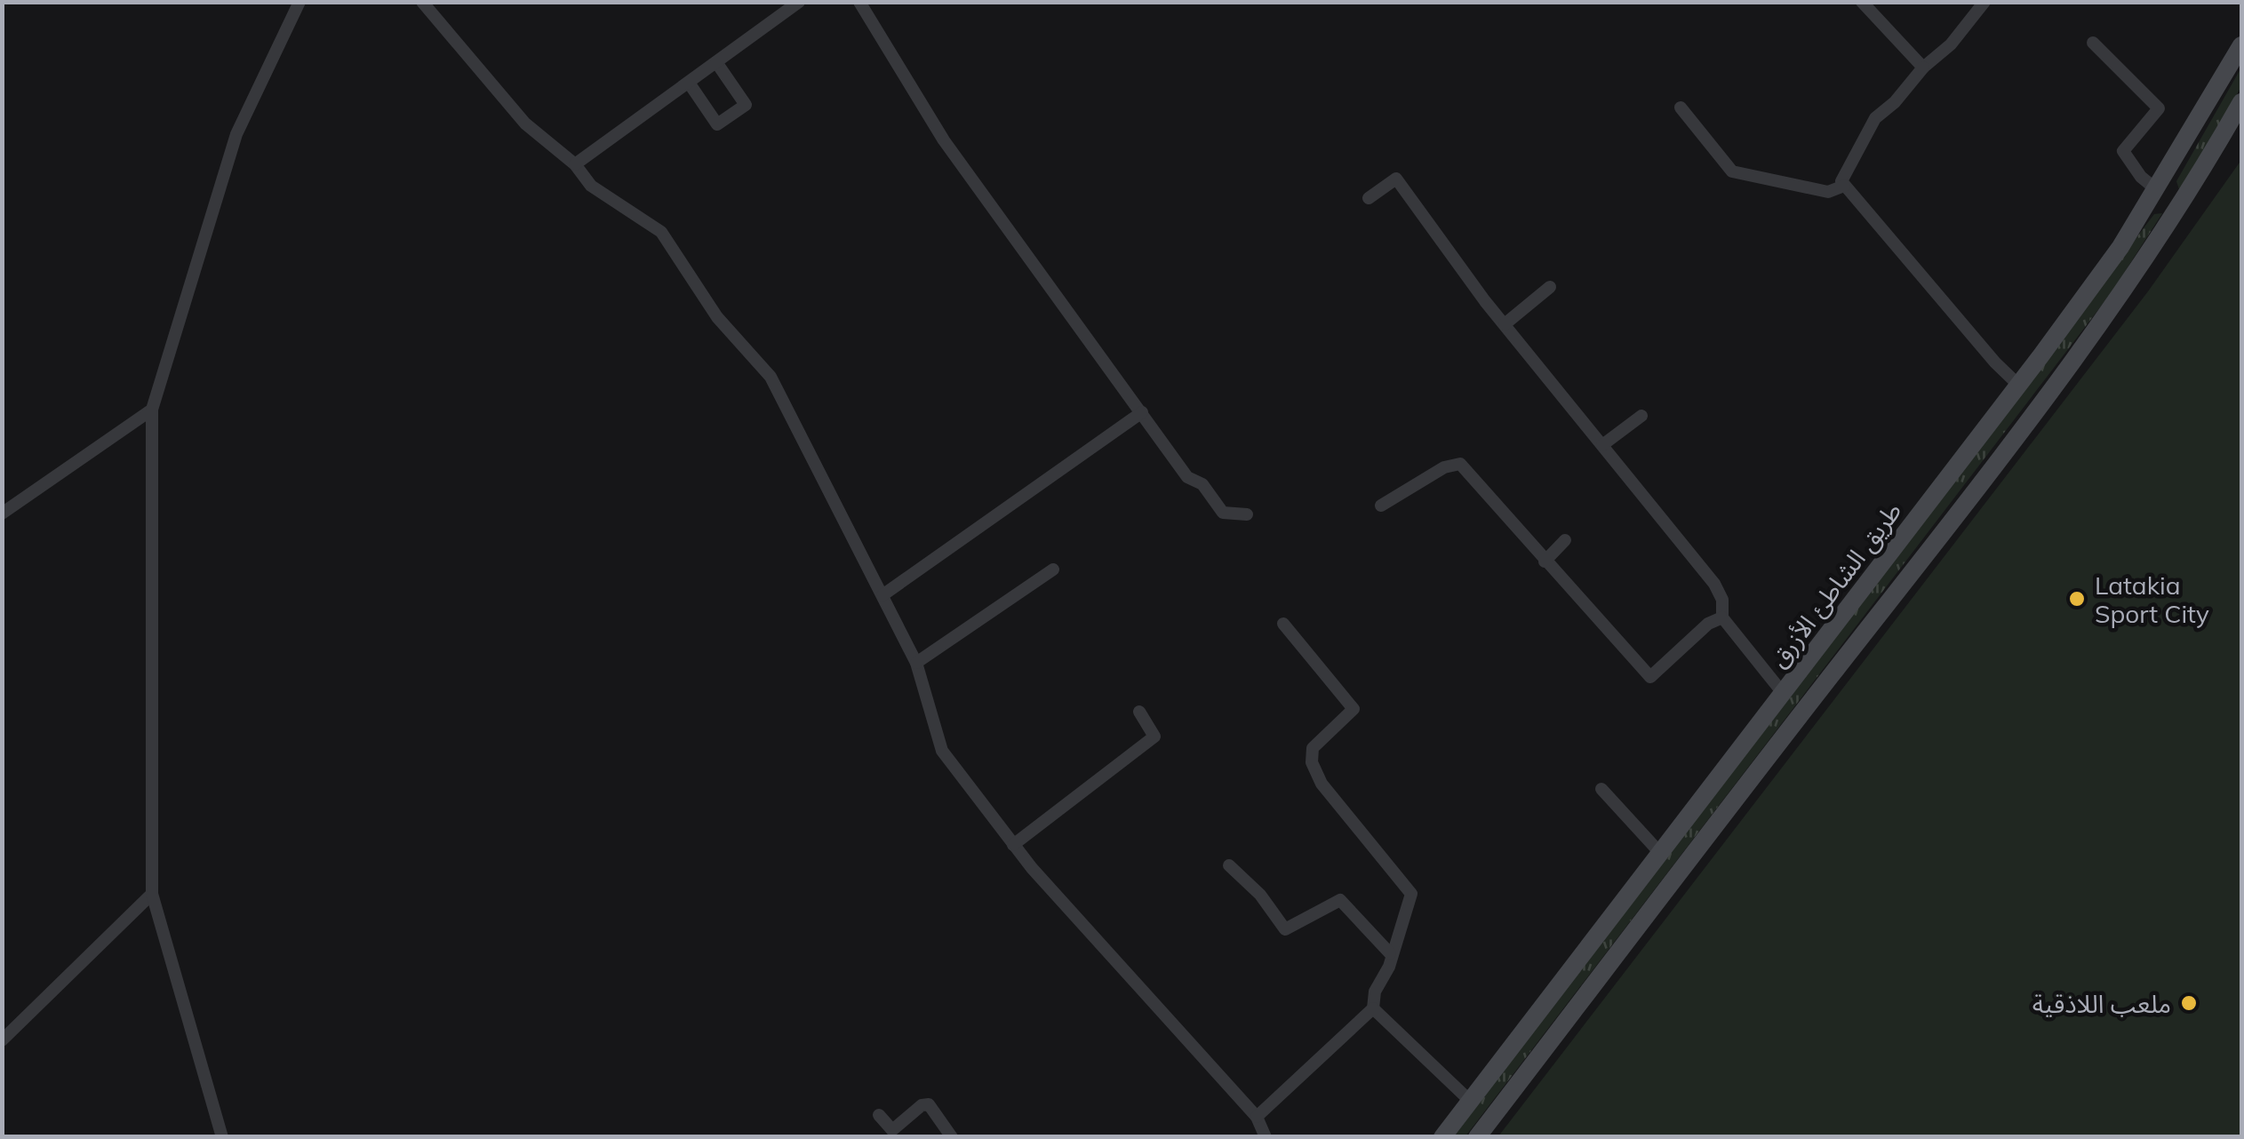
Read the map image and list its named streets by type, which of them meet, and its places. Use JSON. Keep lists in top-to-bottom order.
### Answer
{
  "streets": {
    "main road": ["طريق الشاطئ الأزرق"]
  },
  "places": ["Latakia Sport City", "ملعب اللاذقية"]
}
